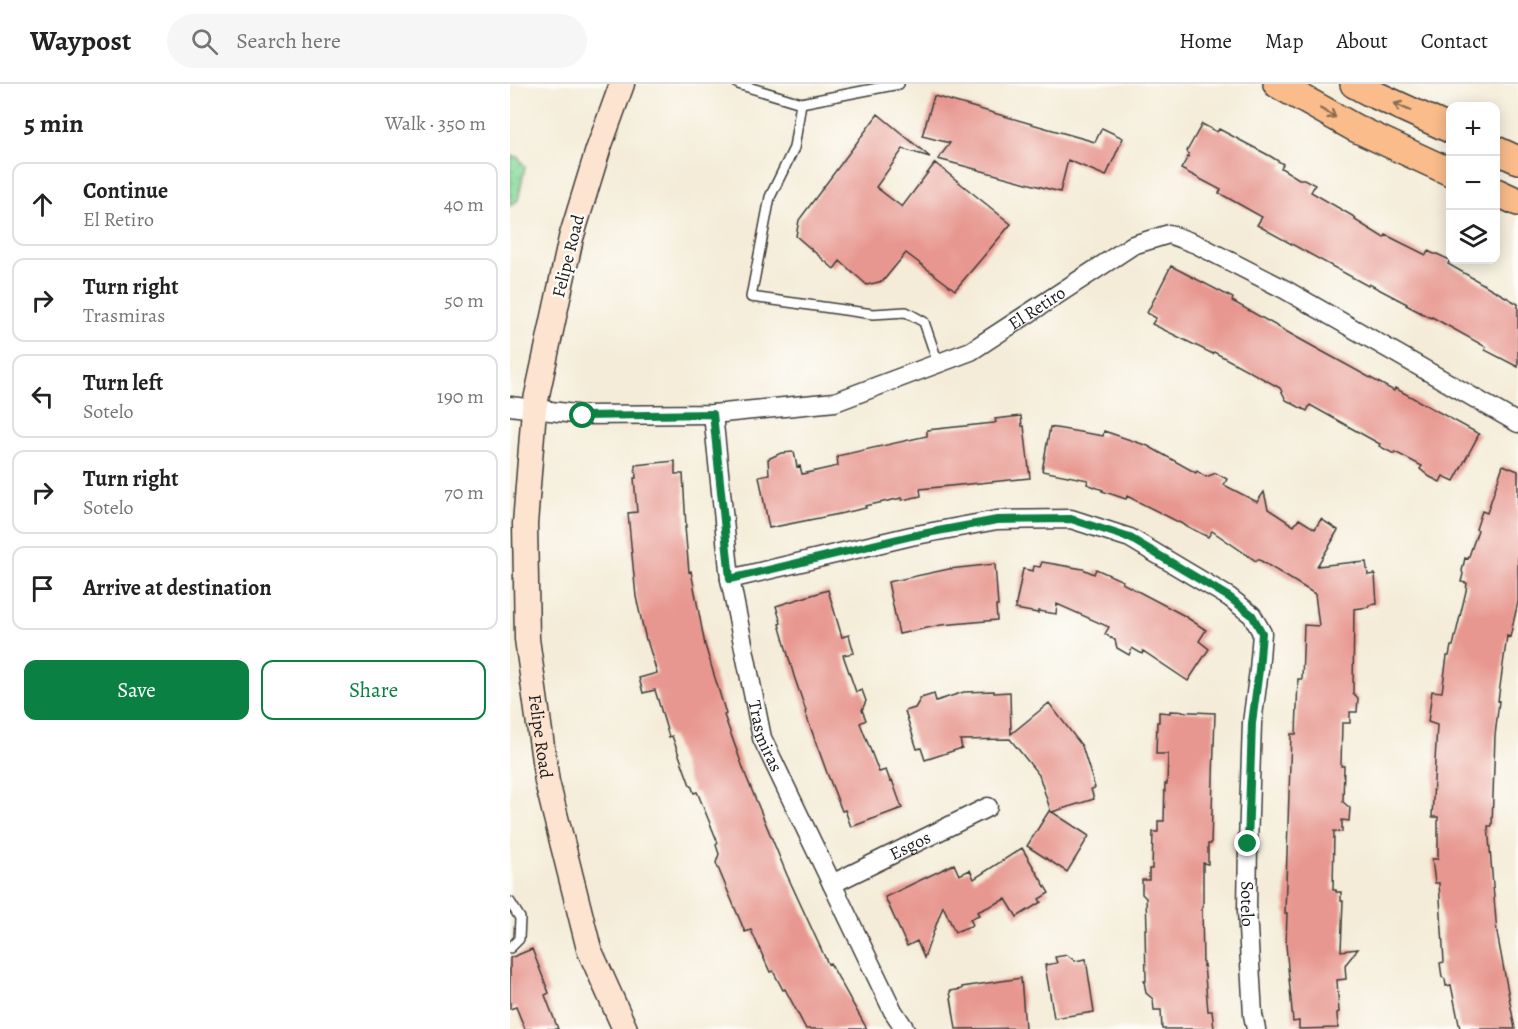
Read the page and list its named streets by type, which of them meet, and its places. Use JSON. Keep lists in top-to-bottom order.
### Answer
{
  "streets": {
    "main road": ["Felipe Road"],
    "street": [
      "El Retiro",
      "Trasmiras",
      "Esgos",
      "Sotelo"
    ]
  },
  "crossings": [
    ["Felipe Road", "El Retiro"],
    ["El Retiro", "Trasmiras"],
    ["Trasmiras", "Esgos"],
    ["Trasmiras", "Sotelo"]
  ],
  "page": {
    "header": "Waypost",
    "search": "Search here",
    "nav": [
      "Home",
      "Map",
      "About",
      "Contact"
    ],
    "heading": ["5 min", "Walk · 350 m"],
    "map_buttons": ["+", "−"],
    "list": [
      ["Continue", "El Retiro", "40 m"],
      ["Turn right", "Trasmiras", "50 m"],
      ["Turn left", "Sotelo", "190 m"],
      ["Turn right", "Sotelo", "70 m"],
      "Arrive at destination"
    ],
    "buttons": ["Save", "Share"]
  }
}
